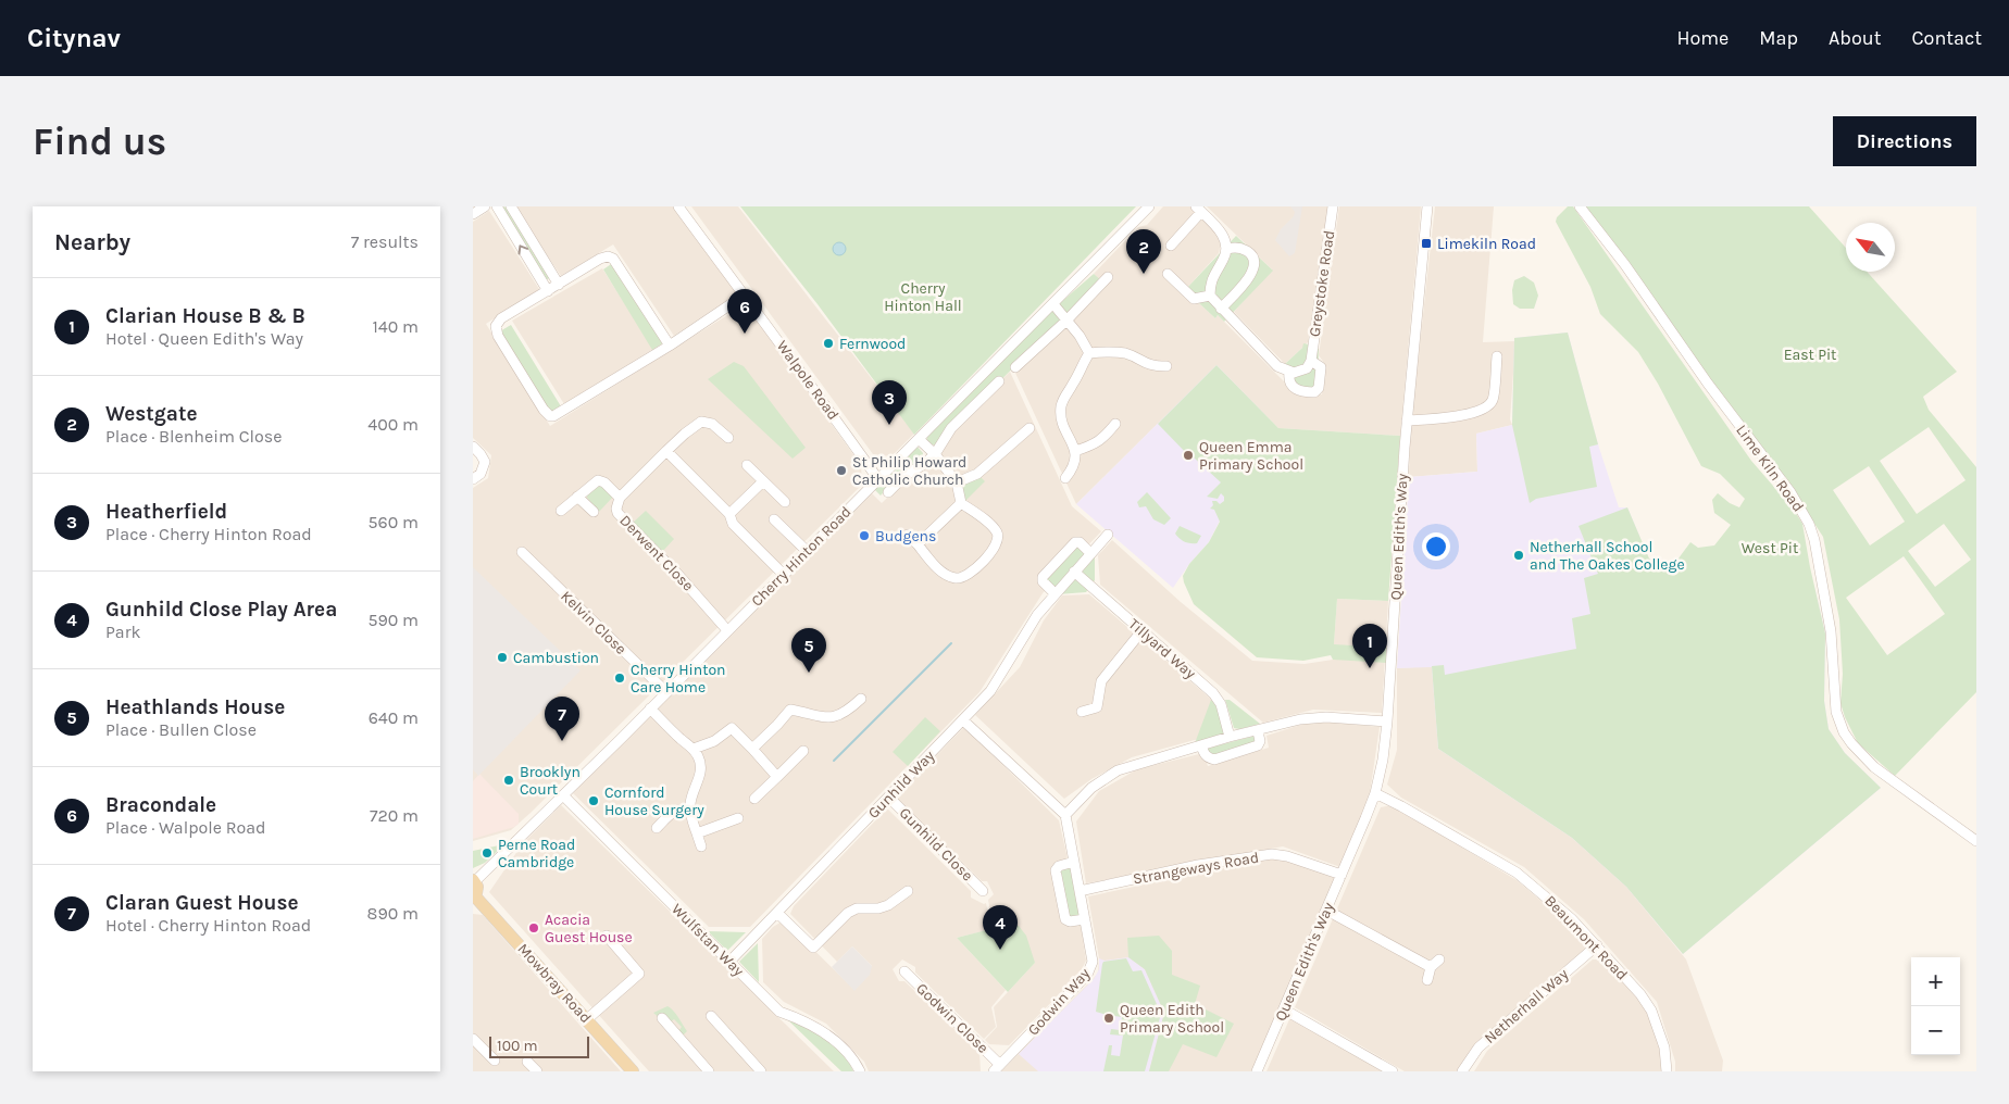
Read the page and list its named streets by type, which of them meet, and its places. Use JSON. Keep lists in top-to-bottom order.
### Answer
{
  "streets": {
    "main road": ["Mowbray Road"],
    "street": [
      "Greystoke Road",
      "Walpole Road",
      "Lime Kiln Road",
      "Queen Edith's Way",
      "Derwent Close",
      "Cherry Hinton Road",
      "Kelvin Close",
      "Tillyard Way",
      "Gunhild Way",
      "Gunhild Close",
      "Strangeways Road",
      "Beaumont Road",
      "Wulfstan Way",
      "Godwin Way",
      "Netherhall Way",
      "Godwin Close"
    ]
  },
  "crossings": [
    ["Walpole Road", "Cherry Hinton Road"],
    ["Queen Edith's Way", "Strangeways Road"],
    ["Queen Edith's Way", "Beaumont Road"],
    ["Derwent Close", "Cherry Hinton Road"],
    ["Cherry Hinton Road", "Kelvin Close"],
    ["Cherry Hinton Road", "Wulfstan Way"],
    ["Tillyard Way", "Gunhild Way"],
    ["Gunhild Way", "Gunhild Close"],
    ["Gunhild Way", "Wulfstan Way"],
    ["Strangeways Road", "Godwin Way"],
    ["Beaumont Road", "Netherhall Way"],
    ["Godwin Way", "Godwin Close"]
  ],
  "parks": ["Cherry Hinton Hall", "East Pit", "West Pit"],
  "places": {
    "transit": ["Limekiln Road"],
    "other": [
      "Fernwood",
      "Queen Emma Primary School",
      "St Philip Howard Catholic Church",
      "Budgens",
      "Netherhall School and The Oakes College",
      "Cambustion",
      "Cherry Hinton Care Home",
      "Brooklyn Court",
      "Cornford House Surgery",
      "Perne Road Cambridge",
      "Acacia Guest House",
      "Queen Edith Primary School"
    ]
  },
  "scale_bar": "100 m",
  "north": "top left",
  "page": {
    "header": "Citynav",
    "nav": [
      "Home",
      "Map",
      "About",
      "Contact"
    ],
    "buttons": "Directions",
    "title": "Find us",
    "heading": ["Nearby", "7 results"],
    "pins": [
      "2",
      "6",
      "3",
      "1",
      "5",
      "7",
      "4"
    ],
    "list": [
      {
        "mark": "1",
        "name": "Clarian House B & B",
        "note": "Hotel · Queen Edith's Way",
        "value": "140 m"
      },
      {
        "mark": "2",
        "name": "Westgate",
        "note": "Place · Blenheim Close",
        "value": "400 m"
      },
      {
        "mark": "3",
        "name": "Heatherfield",
        "note": "Place · Cherry Hinton Road",
        "value": "560 m"
      },
      {
        "mark": "4",
        "name": "Gunhild Close Play Area",
        "note": "Park",
        "value": "590 m"
      },
      {
        "mark": "5",
        "name": "Heathlands House",
        "note": "Place · Bullen Close",
        "value": "640 m"
      },
      {
        "mark": "6",
        "name": "Bracondale",
        "note": "Place · Walpole Road",
        "value": "720 m"
      },
      {
        "mark": "7",
        "name": "Claran Guest House",
        "note": "Hotel · Cherry Hinton Road",
        "value": "890 m"
      }
    ],
    "map_buttons": ["+", "−"],
    "scale": "100 m"
  }
}
